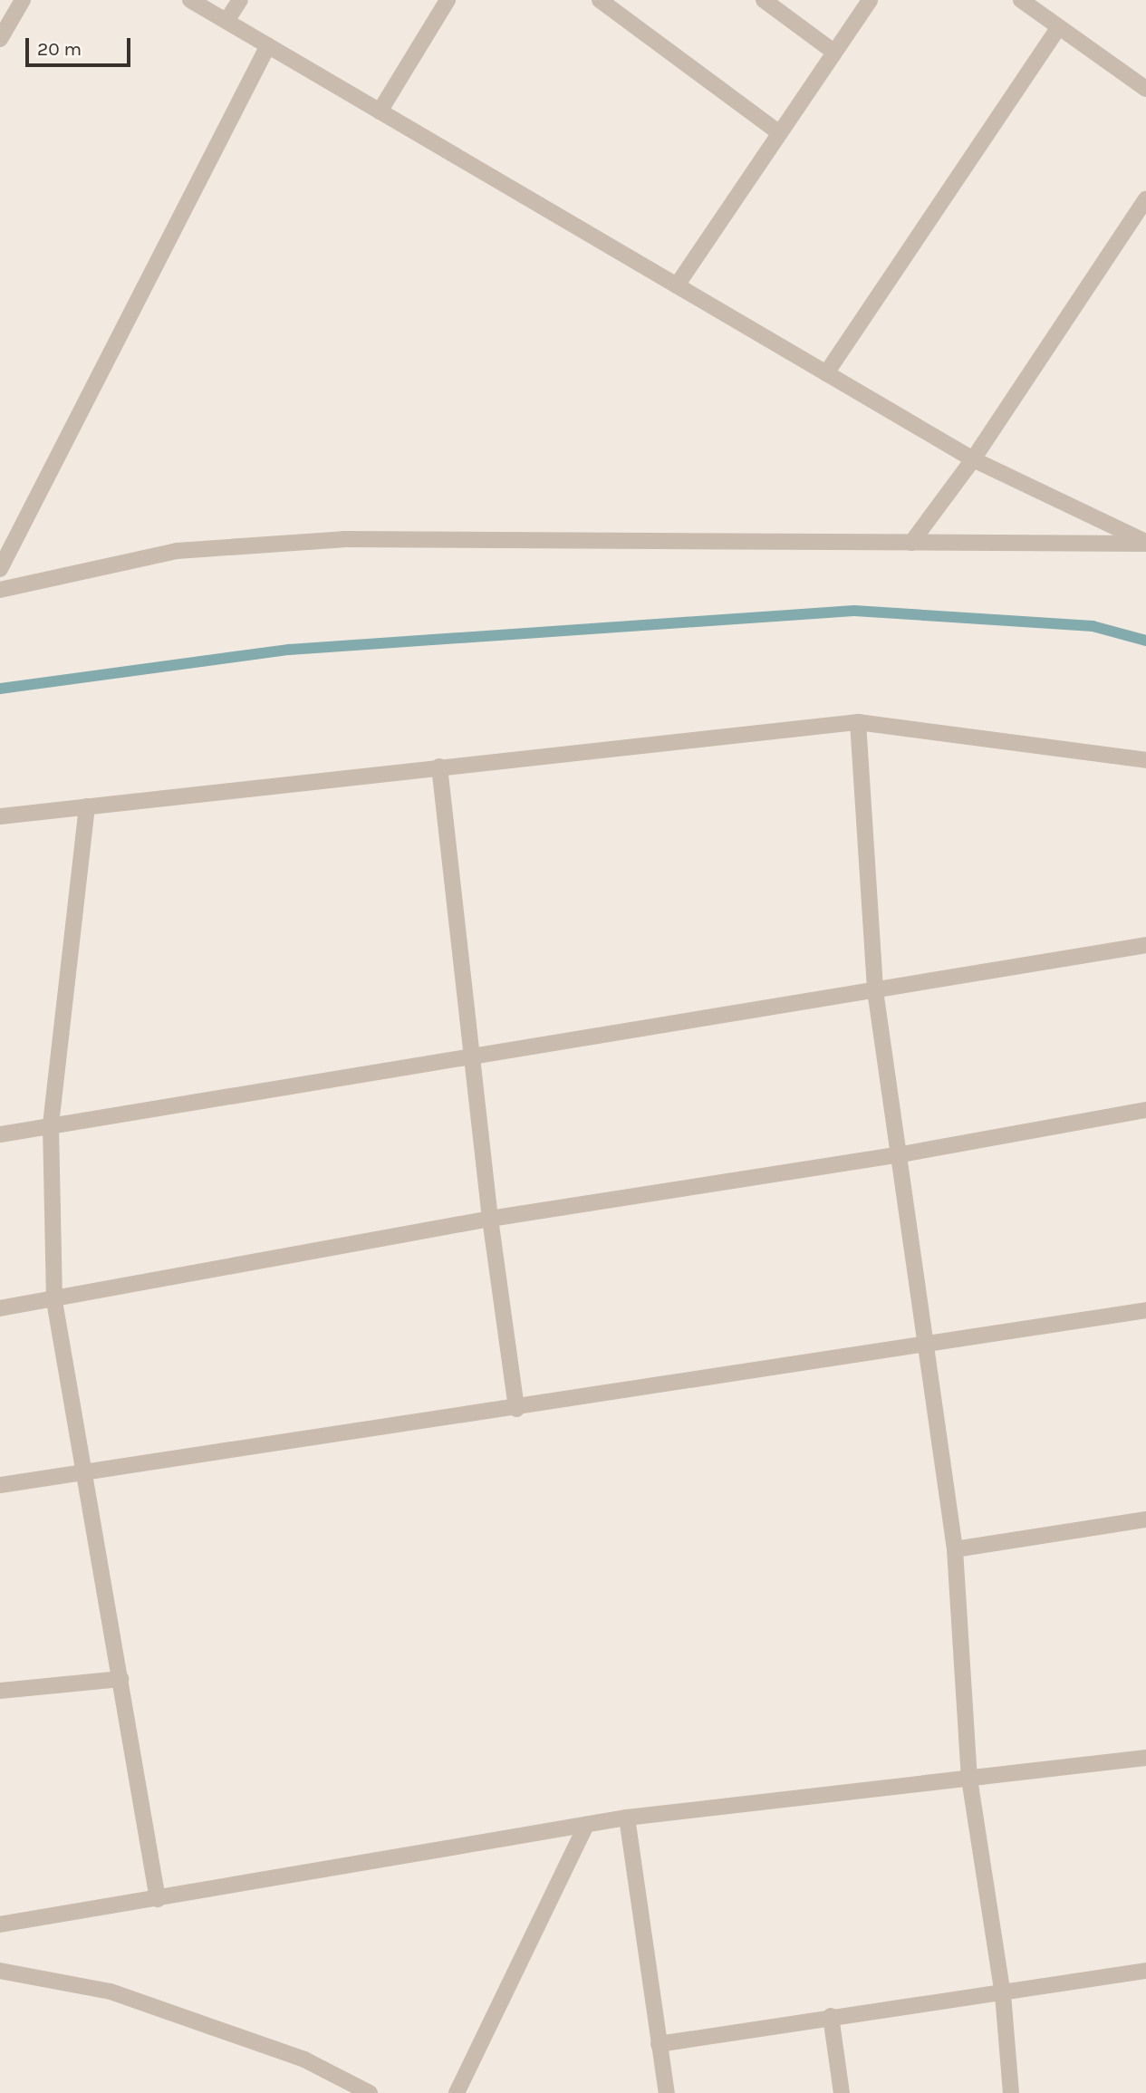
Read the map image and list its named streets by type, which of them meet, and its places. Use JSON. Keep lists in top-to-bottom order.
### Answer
{
  "scale_bar": "20 m"
}
